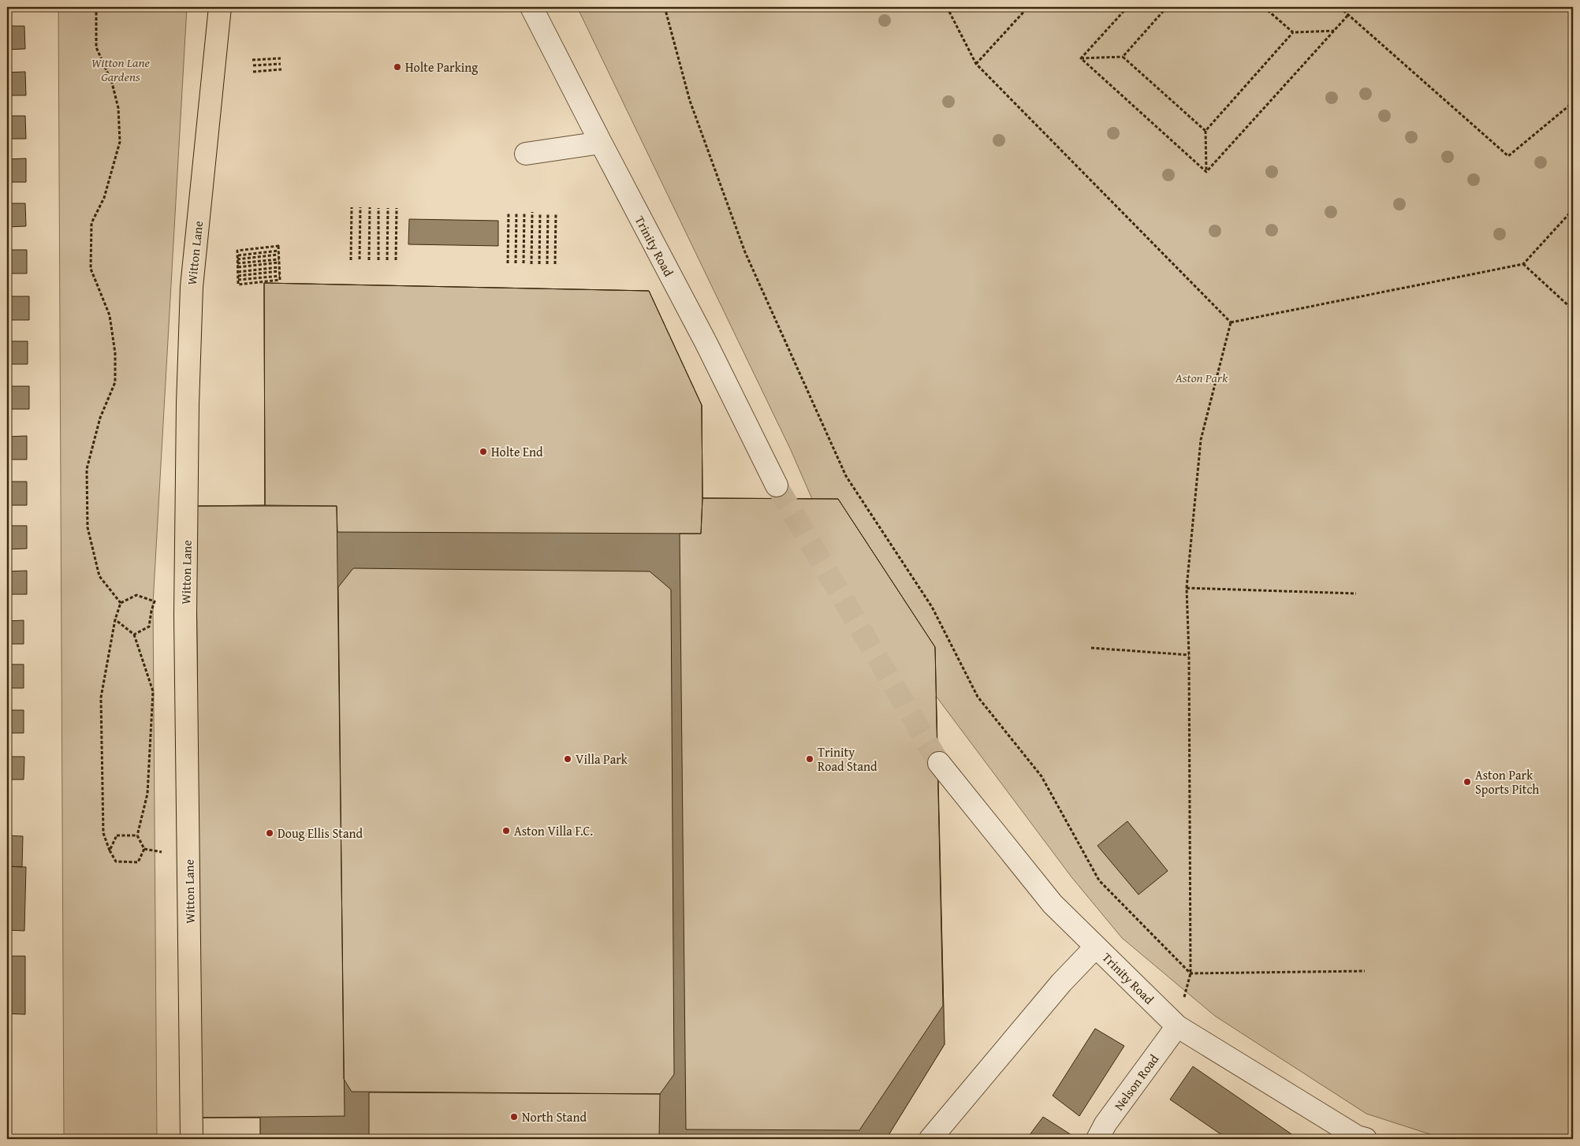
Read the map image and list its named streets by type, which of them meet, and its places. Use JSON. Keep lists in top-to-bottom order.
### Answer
{
  "streets": {
    "main road": ["Witton Lane"],
    "street": ["Trinity Road", "Nelson Road"]
  },
  "crossings": [
    ["Trinity Road", "Nelson Road"]
  ],
  "parks": ["Witton Lane Gardens", "Aston Park"],
  "places": [
    "Holte Parking",
    "Holte End",
    "Villa Park",
    "Trinity Road Stand",
    "Aston Park Sports Pitch",
    "Aston Villa F.C.",
    "Doug Ellis Stand",
    "North Stand"
  ]
}
